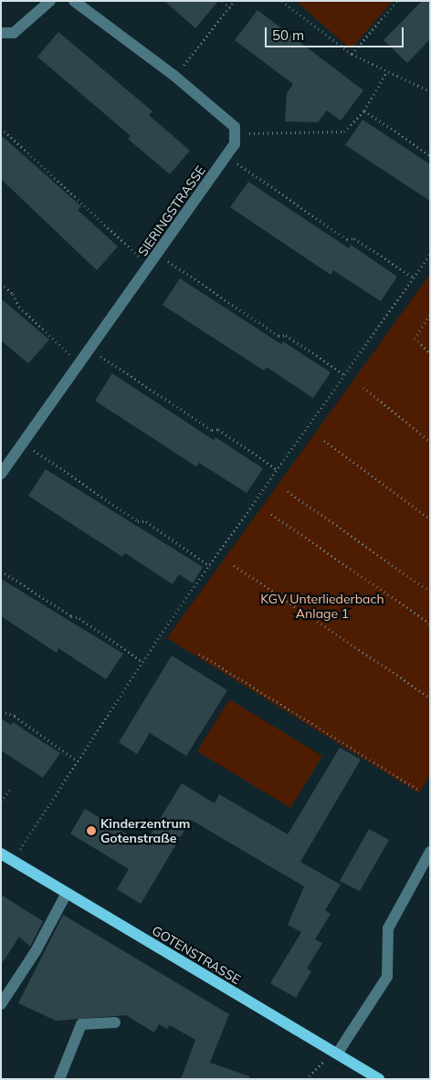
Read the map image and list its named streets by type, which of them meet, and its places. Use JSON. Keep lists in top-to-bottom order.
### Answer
{
  "streets": {
    "main road": ["GOTENSTRASSE"],
    "street": ["SIERINGSTRASSE"]
  },
  "parks": ["KGV Unterliederbach Anlage 1"],
  "places": ["Kinderzentrum Gotenstraße"],
  "scale_bar": "50 m"
}
